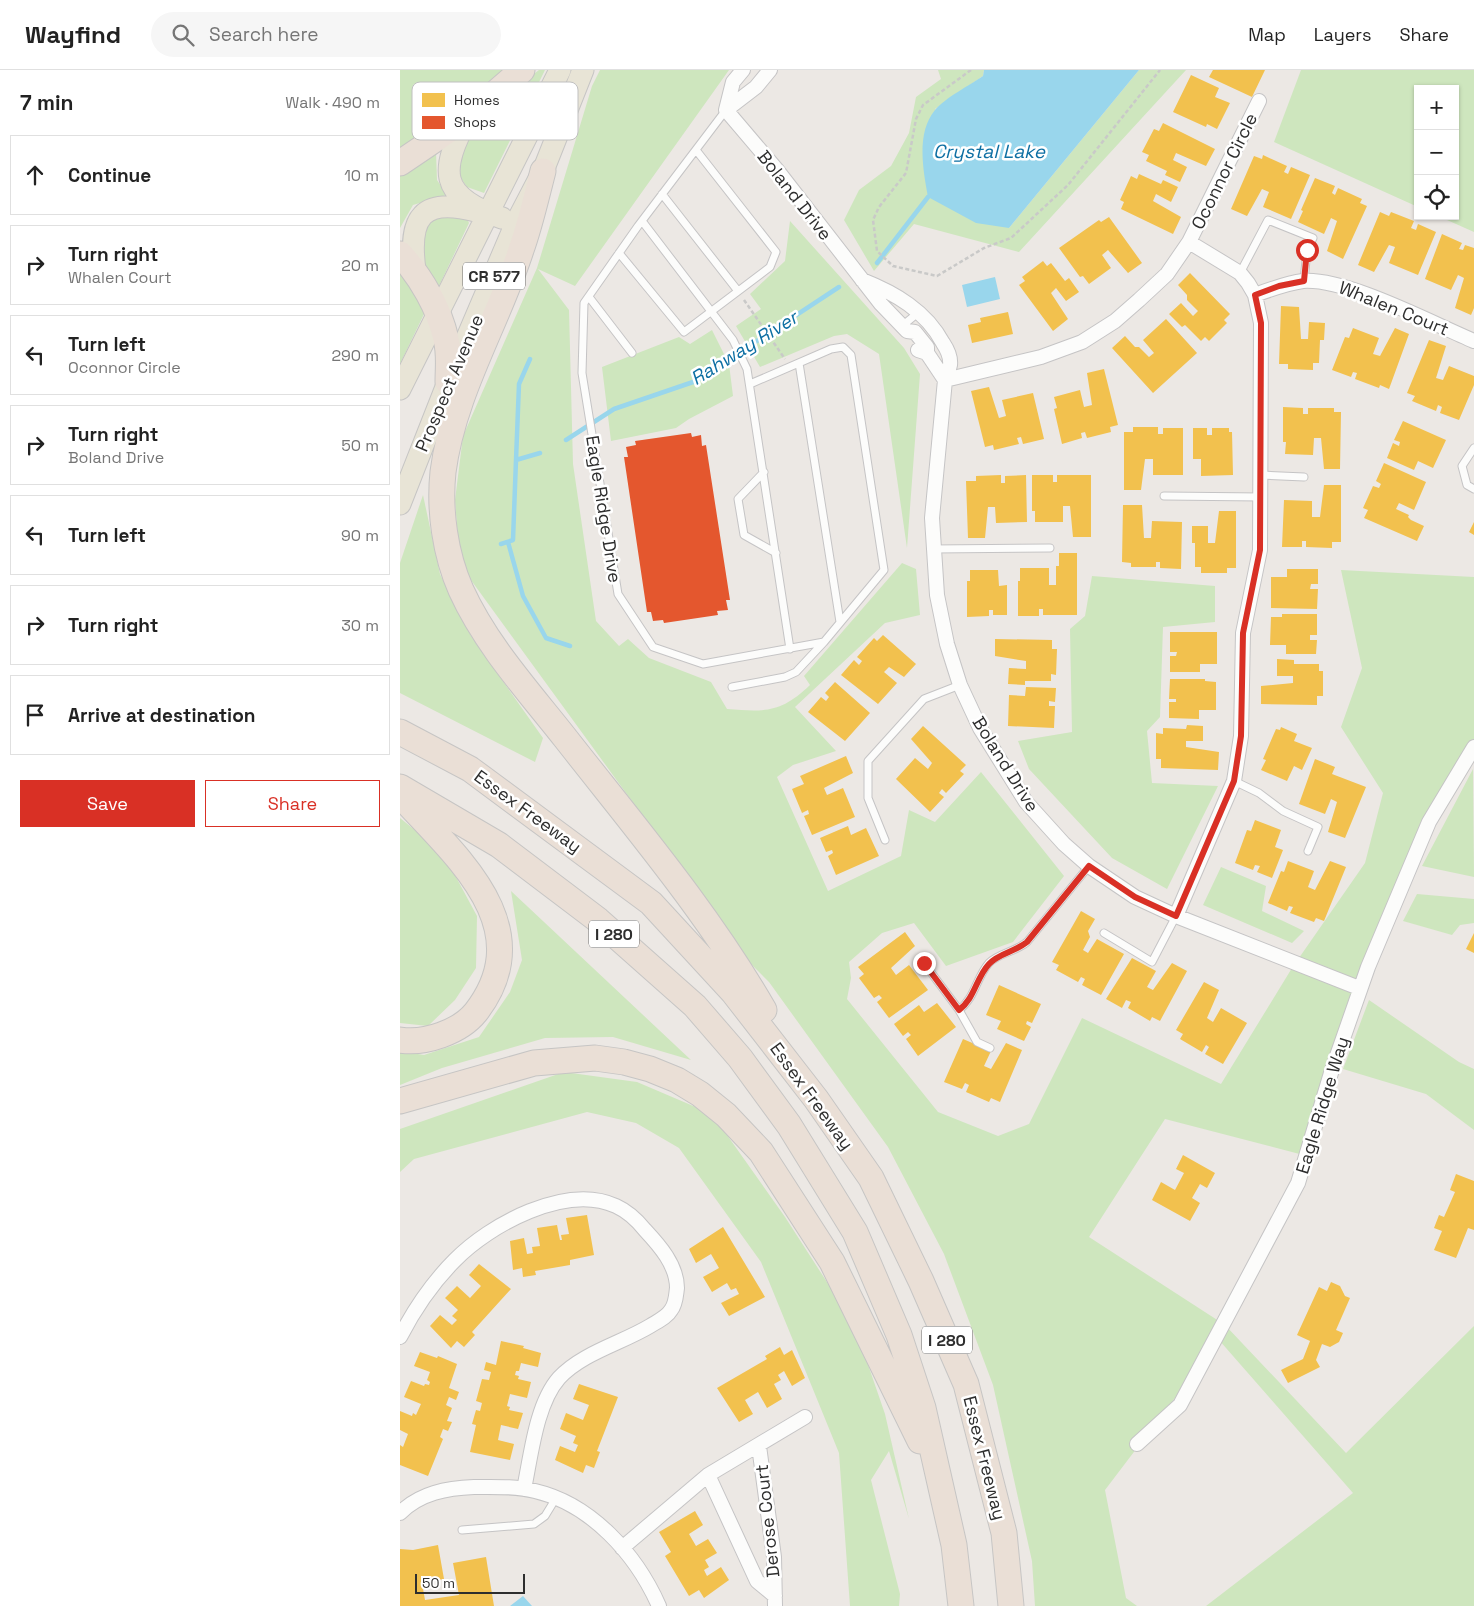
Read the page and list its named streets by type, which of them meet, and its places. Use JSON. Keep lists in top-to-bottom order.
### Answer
{
  "streets": {
    "highway": ["Essex Freeway", "I 280"],
    "main road": ["CR 577", "Prospect Avenue"],
    "street": [
      "Oconnor Circle",
      "Boland Drive",
      "Whalen Court",
      "Eagle Ridge Way",
      "Derose Court"
    ],
    "lane": ["Eagle Ridge Drive"]
  },
  "crossings": [
    ["Oconnor Circle", "Boland Drive"],
    ["Oconnor Circle", "Whalen Court"],
    ["Boland Drive", "Eagle Ridge Drive"],
    ["Boland Drive", "Eagle Ridge Way"]
  ],
  "water": ["Crystal Lake", "Rahway River"],
  "legend": ["Homes", "Shops"],
  "scale_bar": "50 m",
  "page": {
    "header": "Wayfind",
    "search": "Search here",
    "nav": ["Map", "Layers", "Share"],
    "heading": ["7 min", "Walk · 490 m"],
    "map_buttons": ["+", "−"],
    "list": [
      ["Continue", "10 m"],
      ["Turn right", "Whalen Court", "20 m"],
      ["Turn left", "Oconnor Circle", "290 m"],
      ["Turn right", "Boland Drive", "50 m"],
      ["Turn left", "90 m"],
      ["Turn right", "30 m"],
      "Arrive at destination"
    ],
    "buttons": ["Save", "Share"],
    "scale": "50 m"
  }
}
